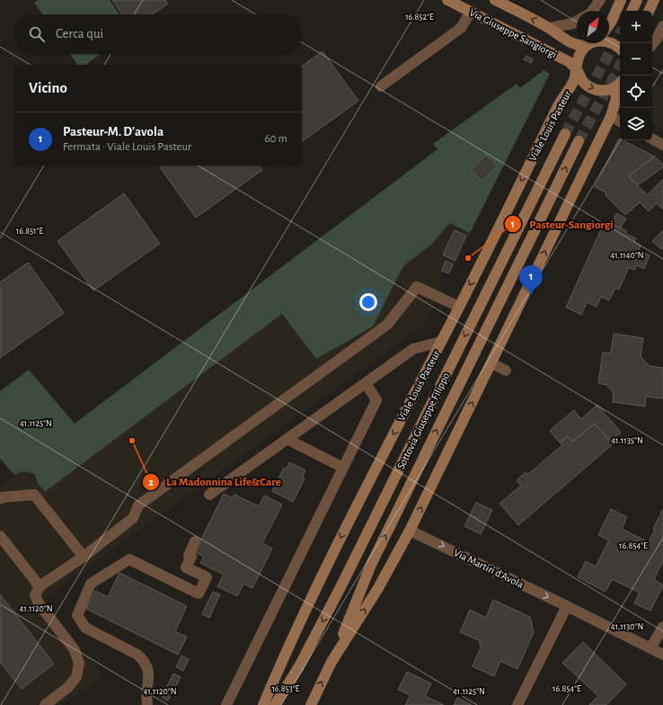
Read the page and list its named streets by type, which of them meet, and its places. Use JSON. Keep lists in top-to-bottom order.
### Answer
{
  "streets": {
    "main road": ["Via Giuseppe Sangiorgi", "Viale Louis Pasteur", "Sottovia Giuseppe Filippo"],
    "street": ["Via Martiri d'Avola"]
  },
  "crossings": [
    ["Via Giuseppe Sangiorgi", "Viale Louis Pasteur"]
  ],
  "one_way": ["Via Martiri d'Avola"],
  "places": ["Pasteur-Sangiorgi", "La Madonnina Life&Care"],
  "north": "top right",
  "page": {
    "map_buttons": ["+", "−"],
    "search": "Cerca qui",
    "heading": "Vicino",
    "list": [
      {
        "mark": "1",
        "name": "Pasteur-M. D'avola",
        "note": "Fermata · Viale Louis Pasteur",
        "value": "60 m"
      }
    ],
    "pins": "1"
  },
  "coordinates": [
    "16.852°E",
    "16.851°E",
    "41.1140°N",
    "41.1125°N",
    "41.1135°N",
    "16.854°E",
    "41.1120°N",
    "41.1130°N",
    "16.853°E"
  ]
}
